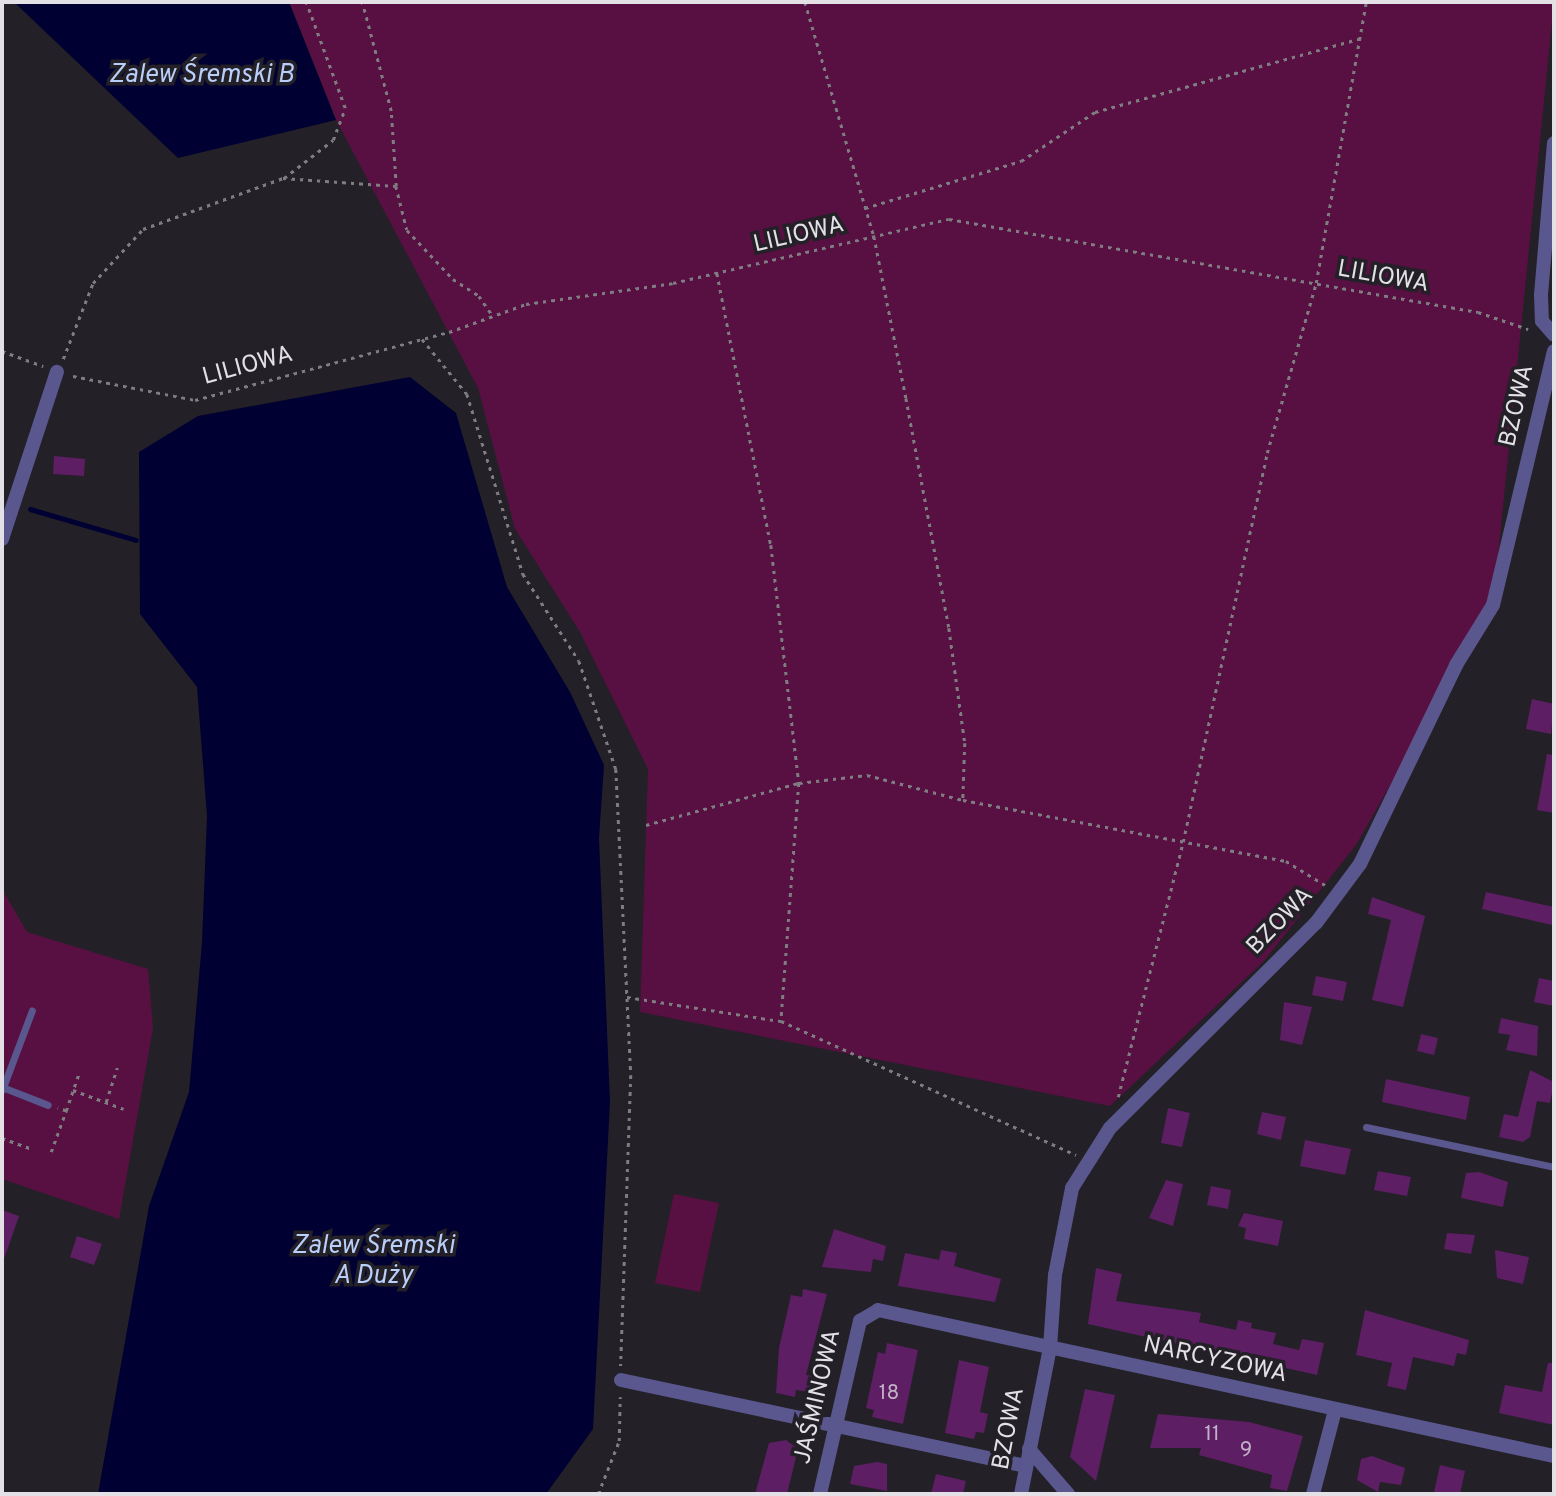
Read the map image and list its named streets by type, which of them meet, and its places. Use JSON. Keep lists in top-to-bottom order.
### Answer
{
  "streets": {
    "street": ["BZOWA", "NARCYZOWA", "JAŚMINOWA"],
    "path": ["LILIOWA"]
  },
  "crossings": [
    ["LILIOWA", "BZOWA"],
    ["BZOWA", "NARCYZOWA"],
    ["NARCYZOWA", "JAŚMINOWA"]
  ],
  "water": ["Zalew Śremski B", "Zalew Śremski A Duży"],
  "house_numbers": ["18", "11", "9"]
}
